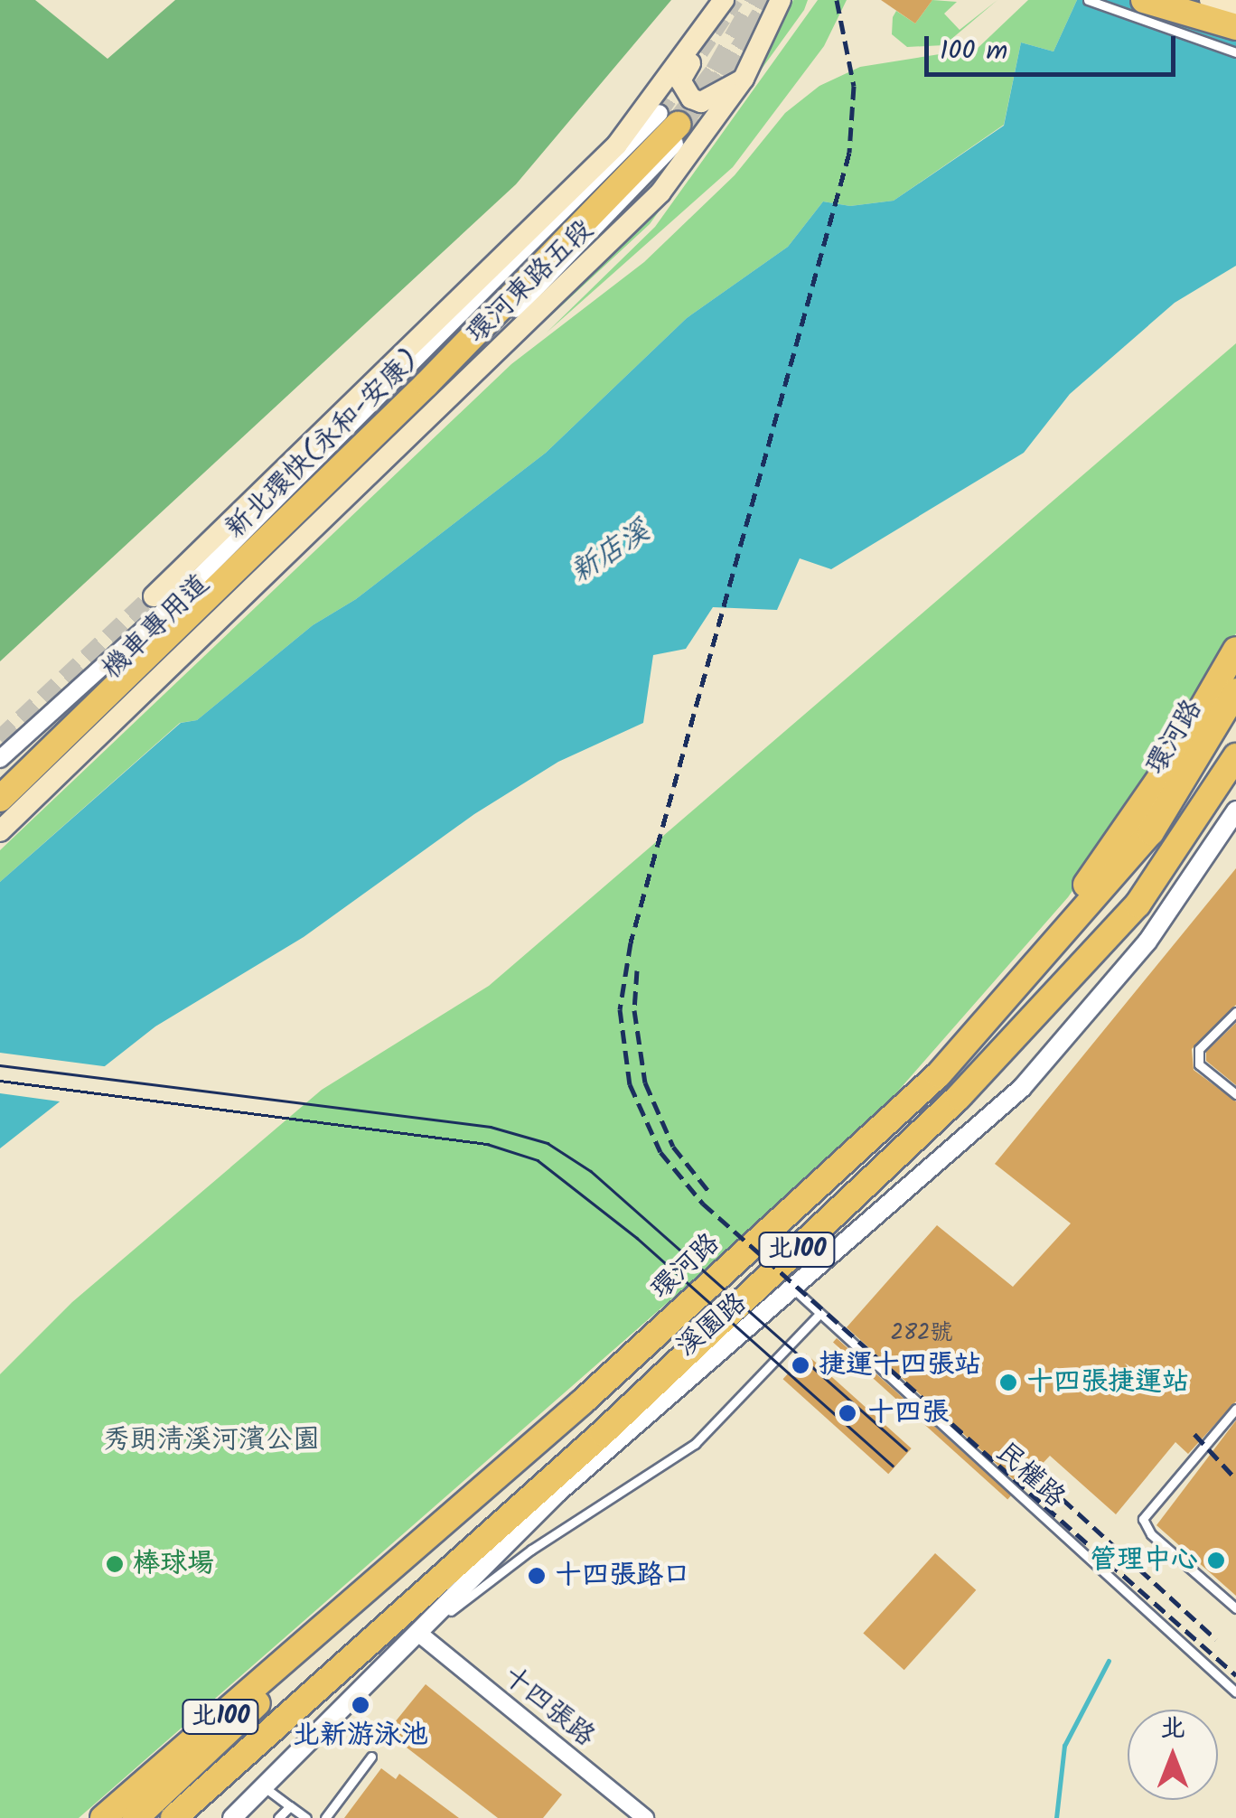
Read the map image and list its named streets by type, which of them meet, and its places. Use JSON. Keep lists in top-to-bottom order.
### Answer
{
  "streets": {
    "highway": ["新北環快(永和-安康)", "環河路", "北100"],
    "main road": ["環河東路五段"],
    "street": ["機車專用道", "溪園路", "十四張路"],
    "lane": ["民權路"]
  },
  "crossings": [
    ["新北環快(永和-安康)", "機車專用道"],
    ["溪園路", "民權路"],
    ["溪園路", "十四張路"]
  ],
  "water": ["新店溪"],
  "parks": ["秀朗清溪河濱公園"],
  "places": [
    "捷運十四張站",
    "十四張捷運站",
    "十四張",
    "管理中心",
    "棒球場",
    "十四張路口",
    "北新游泳池"
  ],
  "house_numbers": ["282號"],
  "scale_bar": "100 m",
  "north": "top"
}
